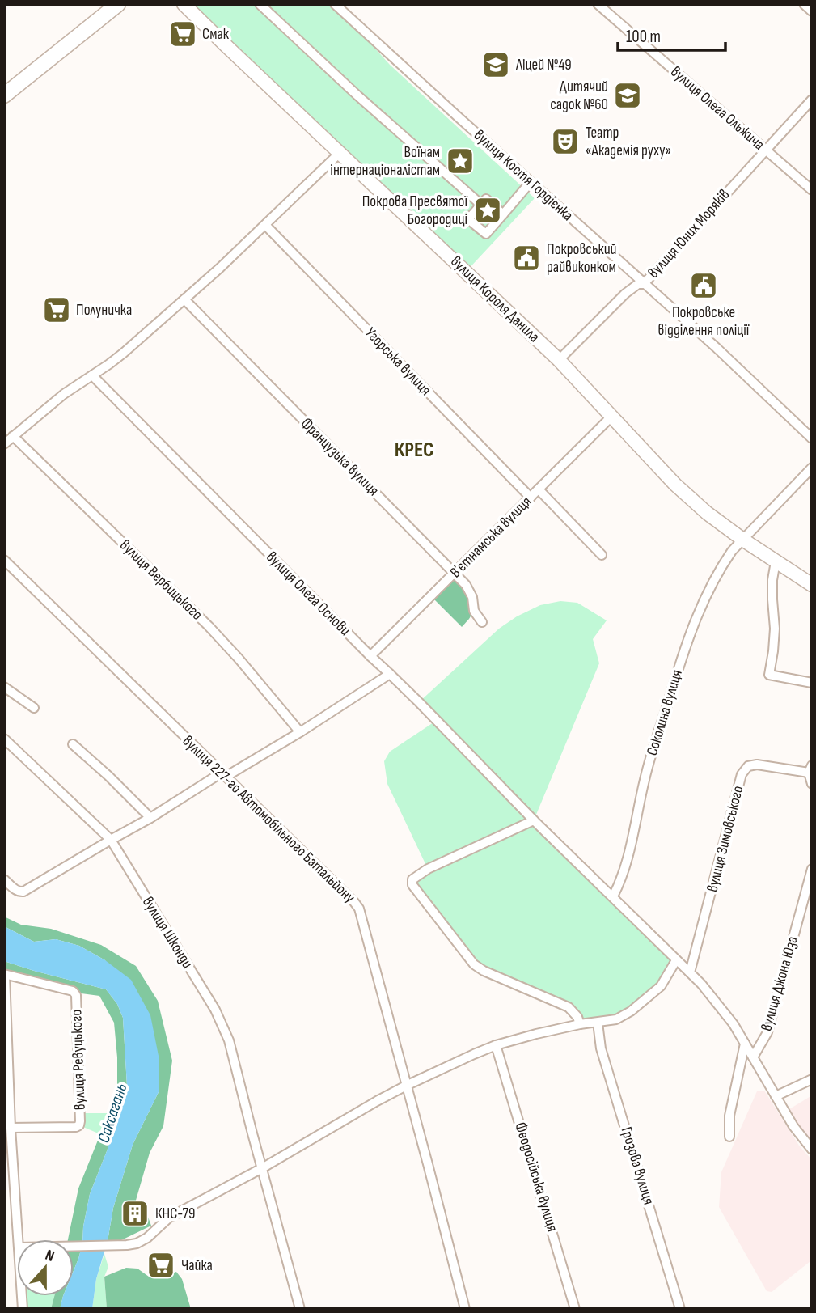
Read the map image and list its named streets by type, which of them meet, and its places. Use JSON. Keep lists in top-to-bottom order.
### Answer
{
  "streets": {
    "main road": ["вулиця Короля Данила"],
    "street": [
      "вулиця Олега Ольжича",
      "вулиця Костя Гордієнка",
      "вулиця Юних Моряків",
      "Угорська вулиця",
      "Французька вулиця",
      "Вʼєтнамська вулиця",
      "вулиця Вербицького",
      "вулиця Олега Основи",
      "Соколина вулиця",
      "вулиця 227-го Автомобільного Батальйону",
      "вулиця Зимовського",
      "вулиця Шконди",
      "вулиця Джона Юза",
      "вулиця Ревуцького",
      "Грозова вулиця",
      "Феодосійська вулиця"
    ]
  },
  "crossings": [
    ["вулиця Олега Ольжича", "вулиця Юних Моряків"],
    ["вулиця Костя Гордієнка", "вулиця Юних Моряків"],
    ["вулиця Юних Моряків", "вулиця Короля Данила"],
    ["вулиця Короля Данила", "Вʼєтнамська вулиця"],
    ["вулиця Короля Данила", "Соколина вулиця"],
    ["Угорська вулиця", "Вʼєтнамська вулиця"],
    ["Французька вулиця", "Вʼєтнамська вулиця"],
    ["Вʼєтнамська вулиця", "вулиця Олега Основи"],
    ["вулиця Олега Основи", "Соколина вулиця"],
    ["вулиця Олега Основи", "вулиця Зимовського"],
    ["вулиця Олега Основи", "вулиця Джона Юза"]
  ],
  "districts": ["КРЕС"],
  "water": ["Саксагань"],
  "places": {
    "supermarket": ["Смак", "Полуничка", "Чайка"],
    "school or university": ["Ліцей №49", "Дитячий садок №60"],
    "theatre": ["Театр «Академія руху»"],
    "place": ["Воїнам інтернаціоналістам", "Покрова Пресвятої Богородиці"],
    "public building": ["Покровський райвиконком", "Покровське відділення поліції"],
    "building": ["КНС-79"]
  },
  "scale_bar": "100 m",
  "north": "top"
}
